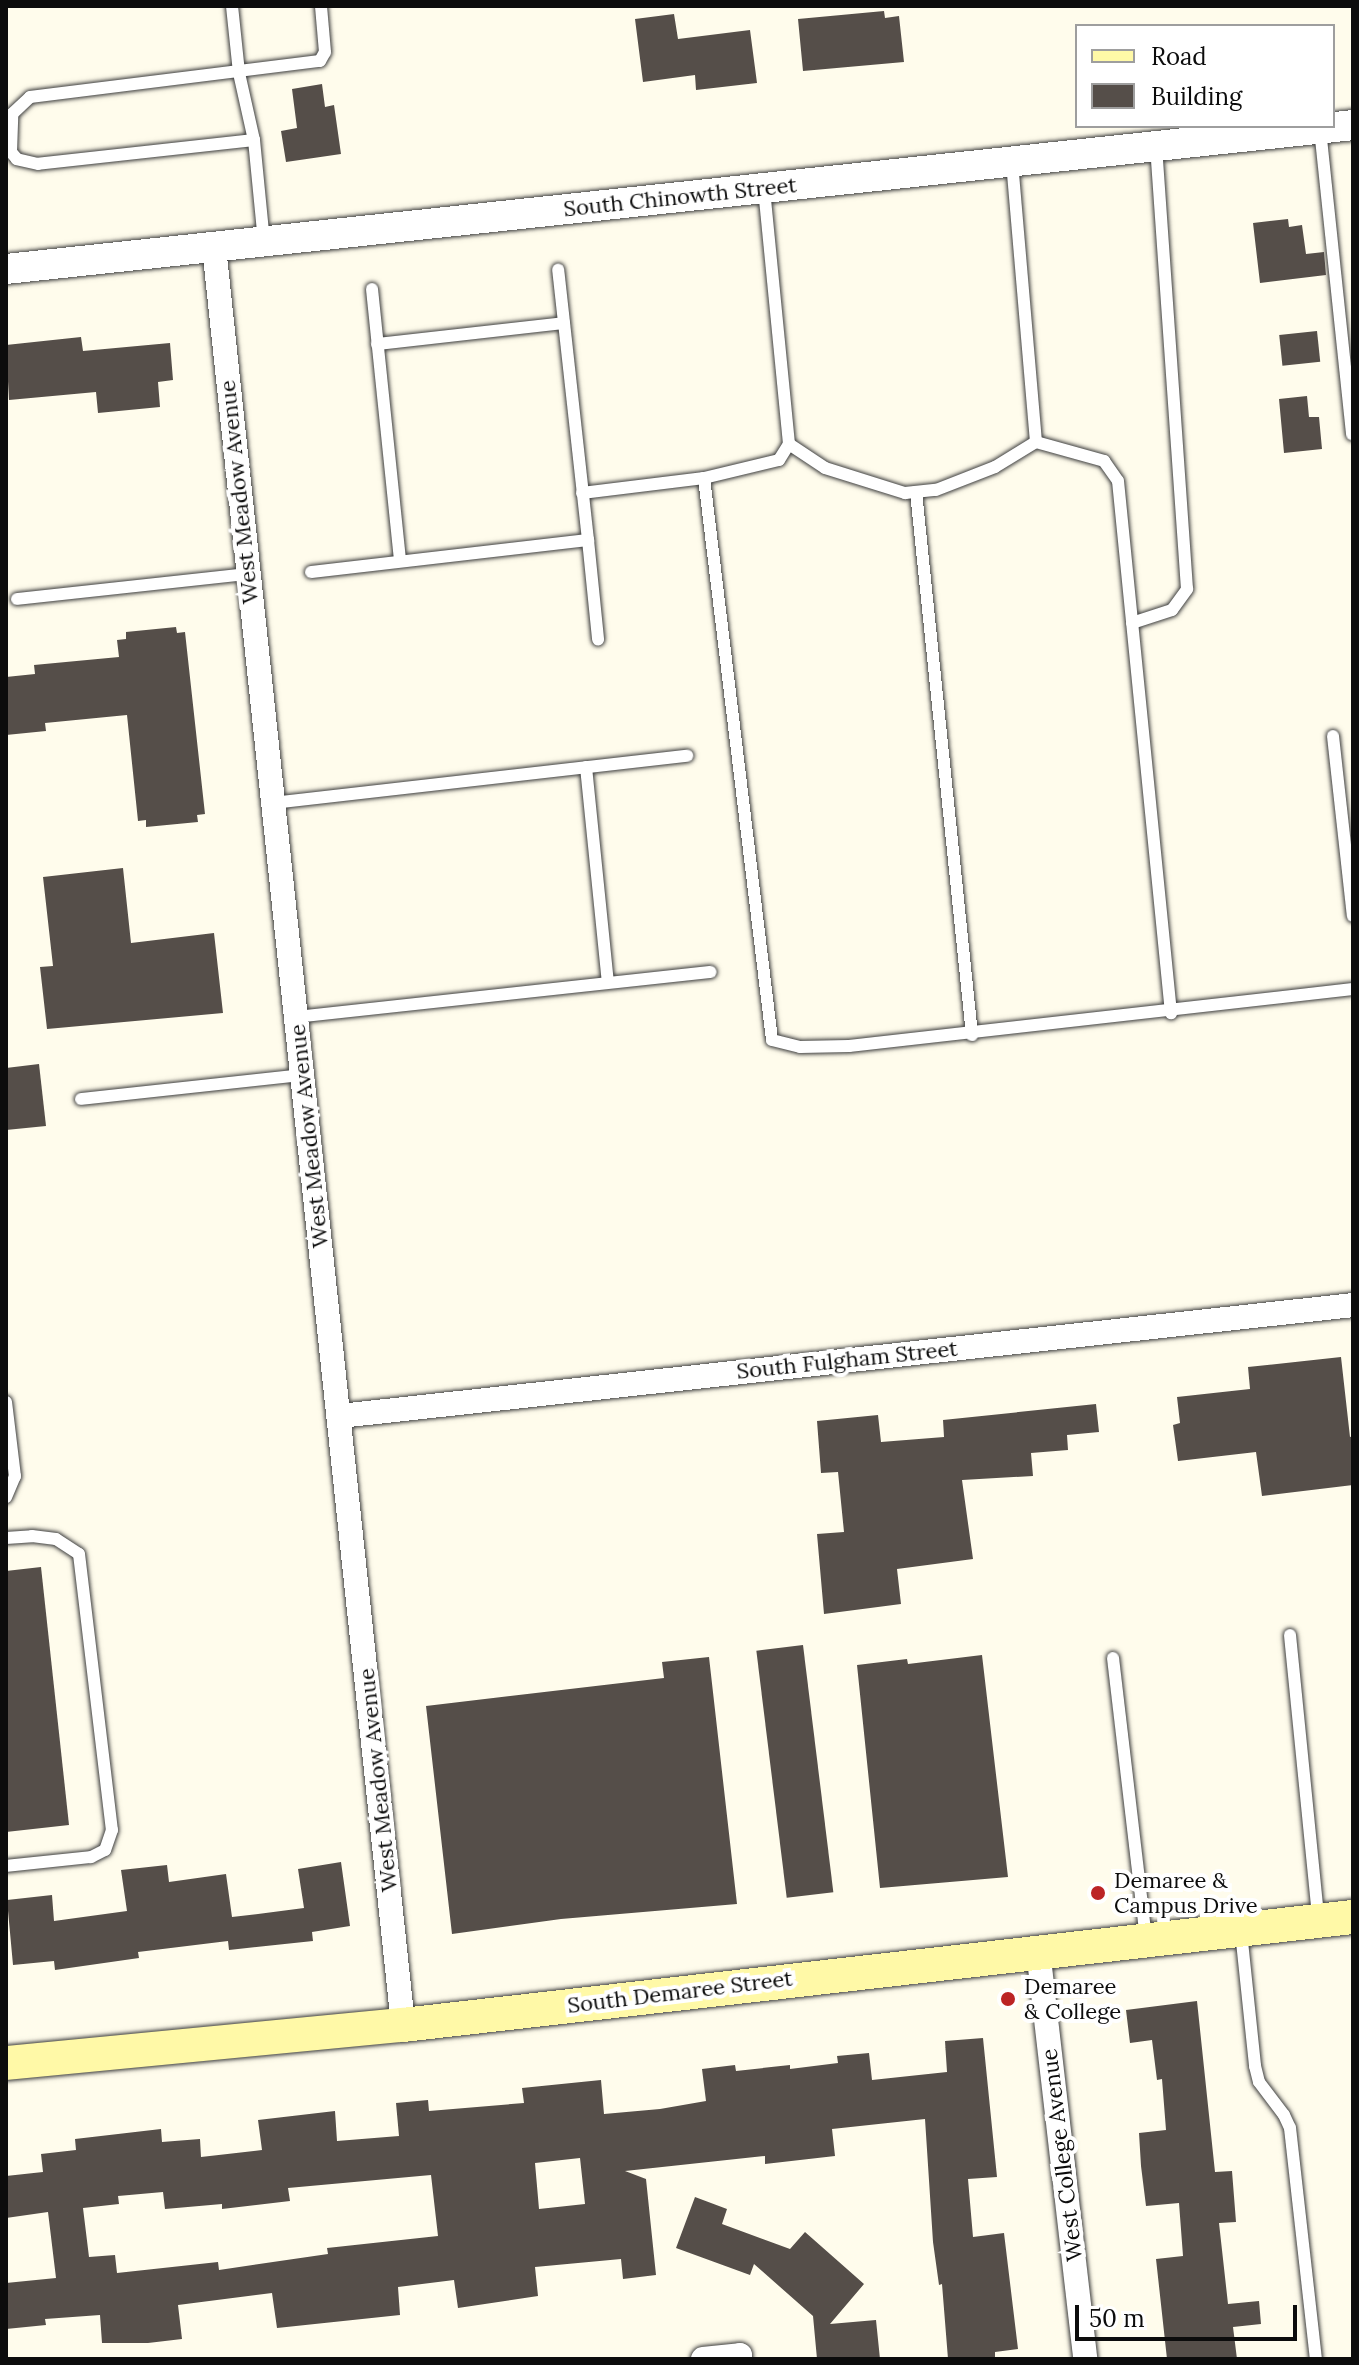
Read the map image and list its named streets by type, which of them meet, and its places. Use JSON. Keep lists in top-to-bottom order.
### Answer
{
  "streets": {
    "main road": ["South Demaree Street"],
    "street": [
      "South Chinowth Street",
      "West Meadow Avenue",
      "South Fulgham Street",
      "West College Avenue"
    ]
  },
  "crossings": [
    ["South Chinowth Street", "West Meadow Avenue"],
    ["West Meadow Avenue", "South Fulgham Street"],
    ["West Meadow Avenue", "South Demaree Street"],
    ["South Demaree Street", "West College Avenue"]
  ],
  "places": ["Demaree & Campus Drive", "Demaree & College"],
  "legend": ["Road", "Building"],
  "scale_bar": "50 m"
}
